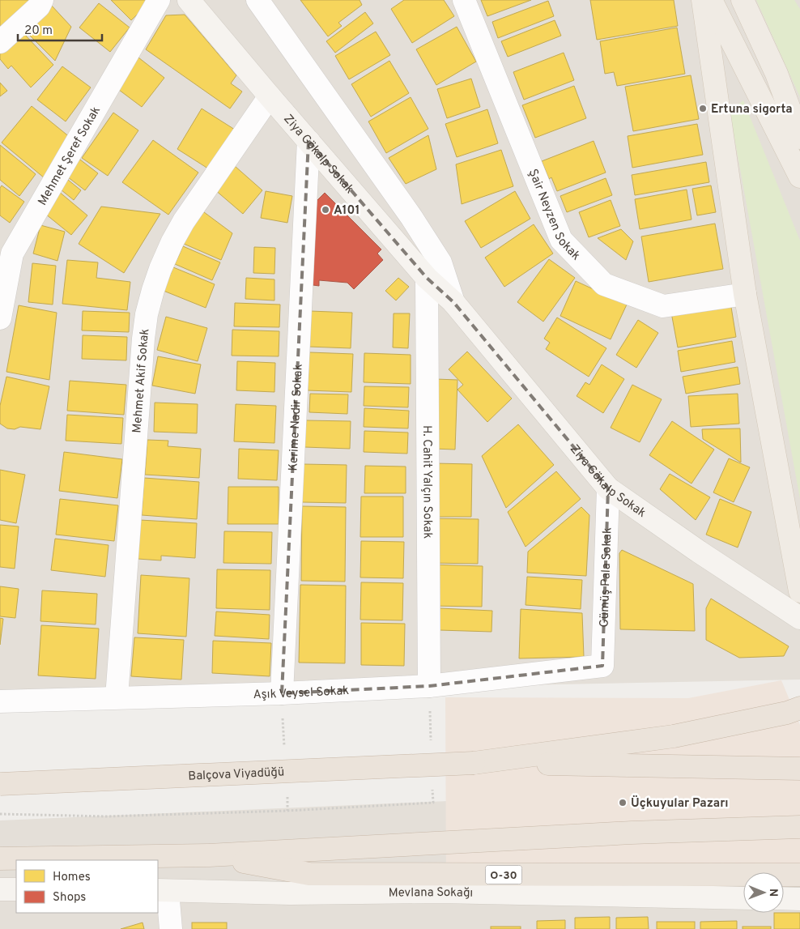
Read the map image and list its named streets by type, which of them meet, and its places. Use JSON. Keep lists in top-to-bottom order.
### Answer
{
  "streets": {
    "highway": ["Balçova Viyadüğü", "O-30"],
    "main road": ["Ziya Gökalp Sokak", "Mevlana Sokağı"],
    "street": [
      "Mehmet Şeref Sokak",
      "Şair Neyzen Sokak",
      "Mehmet Akif Sokak",
      "Kerime Nadir Sokak",
      "H. Cahit Yalçın Sokak",
      "Gümüş Pala Sokak",
      "Aşık Veysel Sokak"
    ]
  },
  "crossings": [
    ["Ziya Gökalp Sokak", "Mehmet Akif Sokak"],
    ["Ziya Gökalp Sokak", "Kerime Nadir Sokak"],
    ["Ziya Gökalp Sokak", "H. Cahit Yalçın Sokak"],
    ["Ziya Gökalp Sokak", "Gümüş Pala Sokak"],
    ["Mehmet Akif Sokak", "Aşık Veysel Sokak"],
    ["Kerime Nadir Sokak", "Aşık Veysel Sokak"],
    ["H. Cahit Yalçın Sokak", "Aşık Veysel Sokak"],
    ["Gümüş Pala Sokak", "Aşık Veysel Sokak"]
  ],
  "places": ["Ertuna sigorta", "A101", "Üçkuyular Pazarı"],
  "legend": ["Homes", "Shops"],
  "scale_bar": "20 m",
  "north": "right"
}
